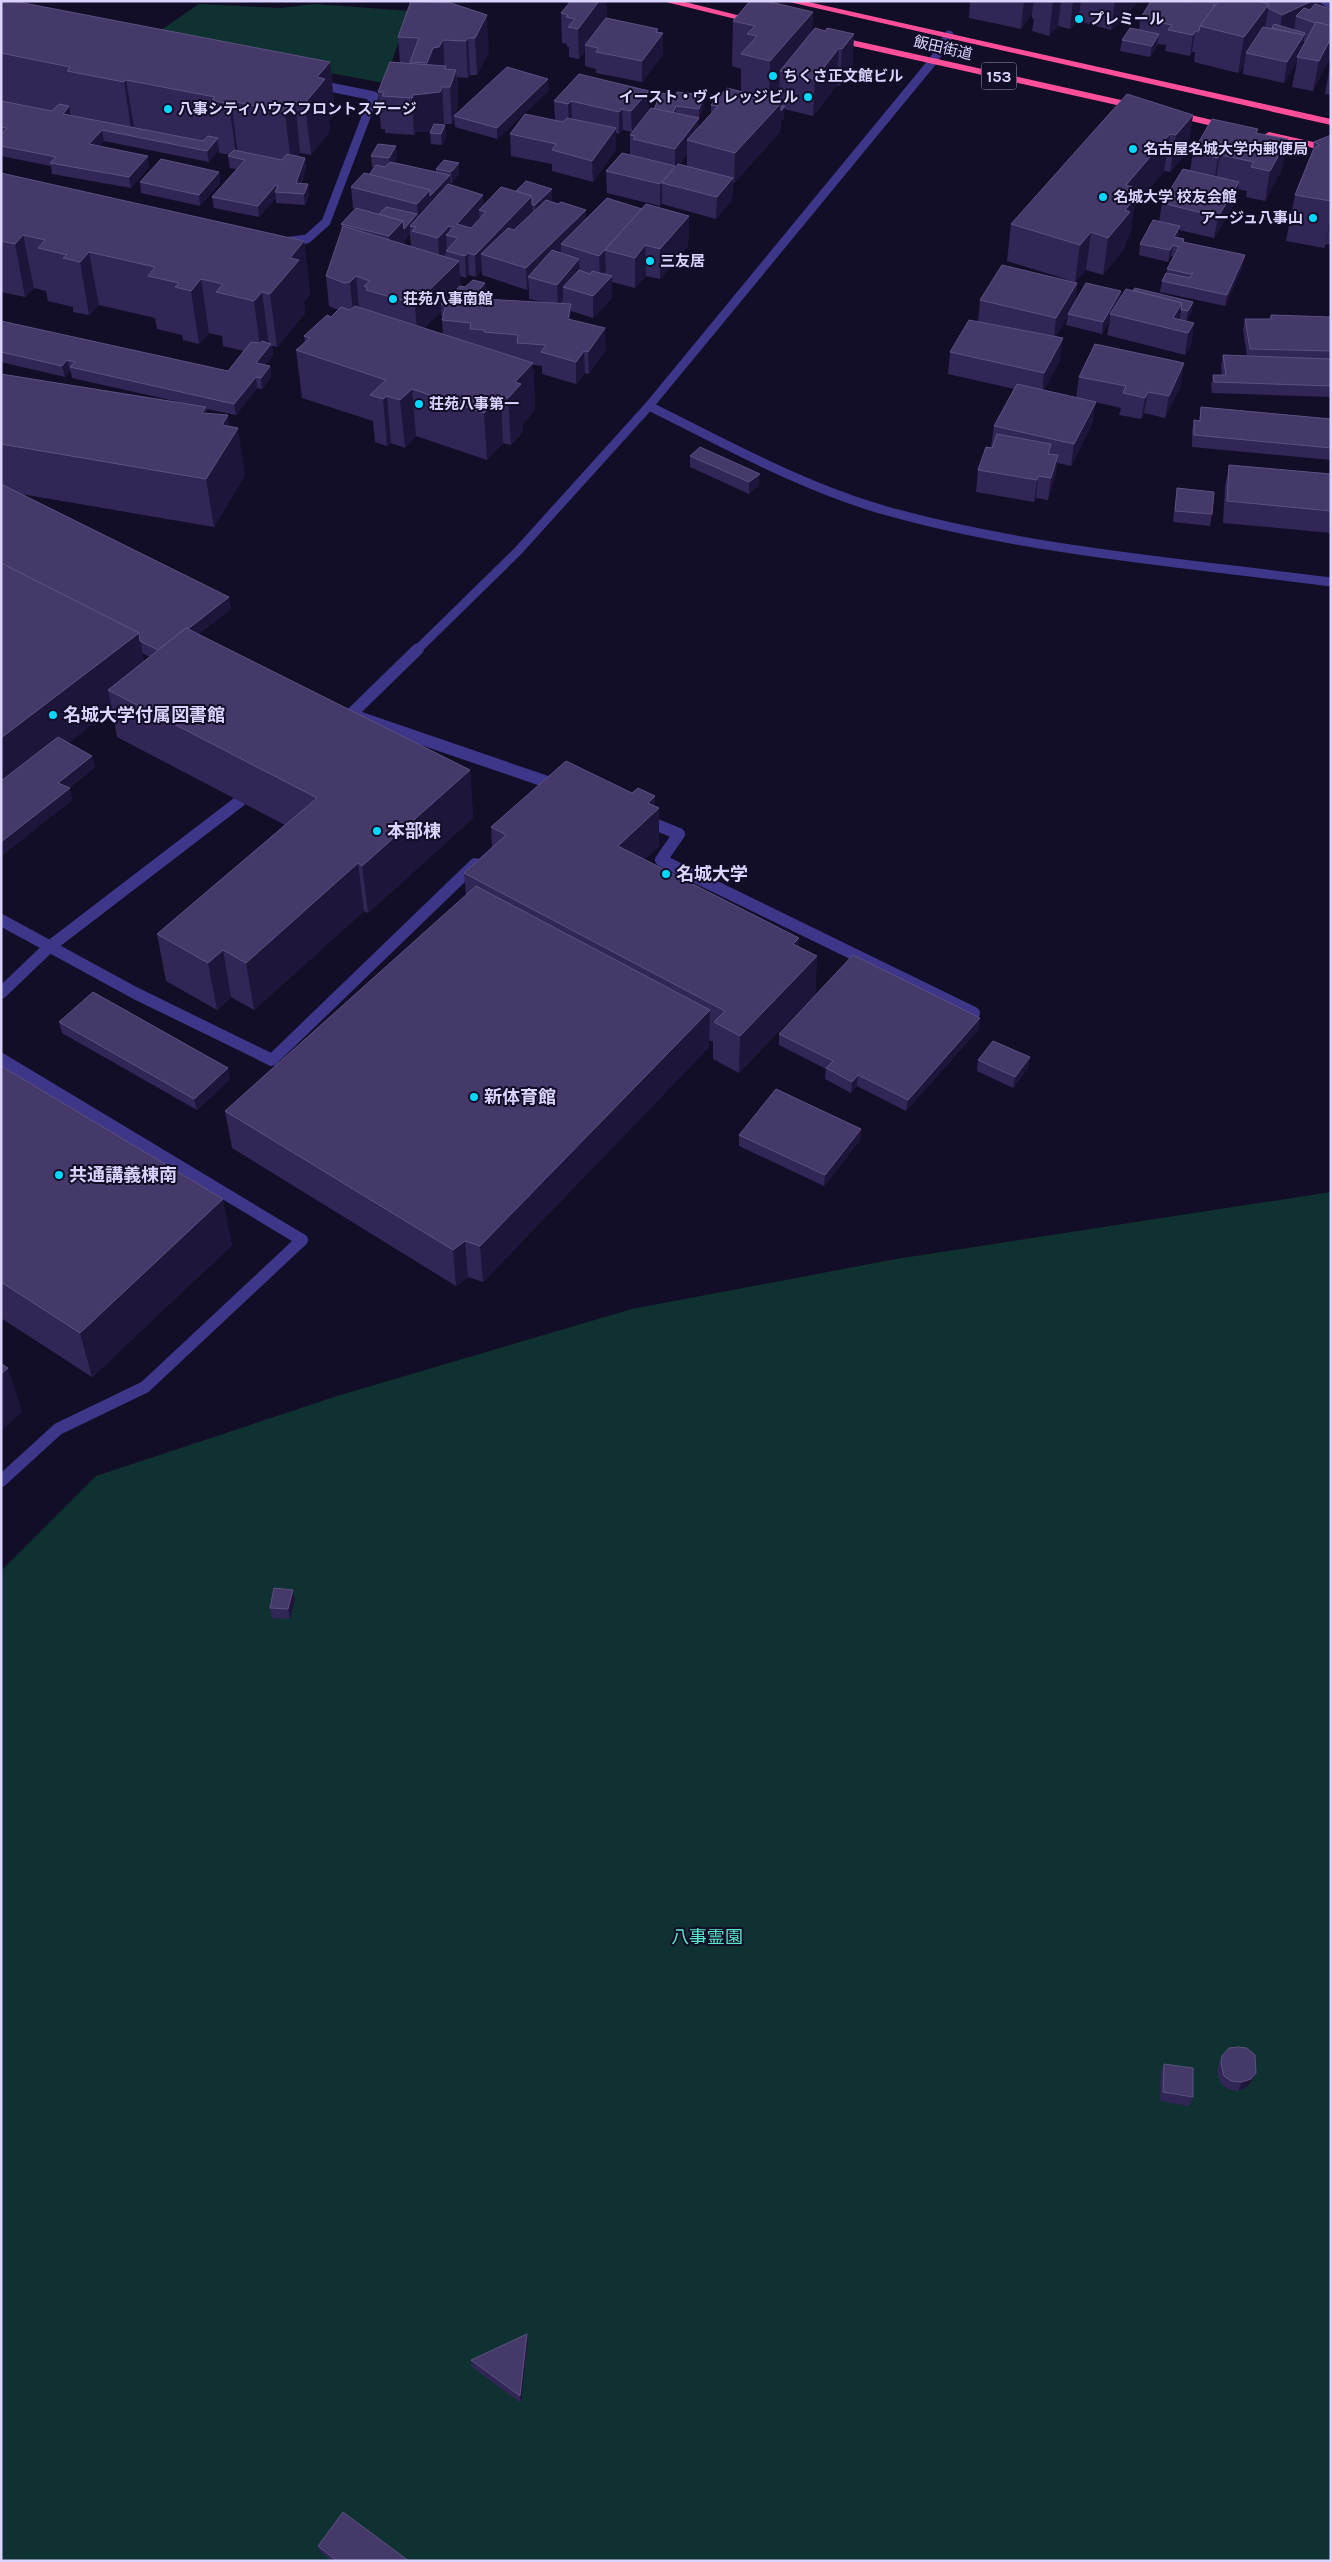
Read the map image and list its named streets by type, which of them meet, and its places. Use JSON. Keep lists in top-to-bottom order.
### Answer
{
  "streets": {
    "highway": ["飯田街道", "153"]
  },
  "parks": ["八事霊園"],
  "places": [
    "プレミール",
    "ちくさ正文館ビル",
    "イースト・ヴィレッジビル",
    "八事シティハウスフロントステージ",
    "名古屋名城大学内郵便局",
    "名城大学 校友会館",
    "アージュ八事山",
    "三友居",
    "荘苑八事南館",
    "荘苑八事第一",
    "名城大学付属図書館",
    "本部棟",
    "名城大学",
    "新体育館",
    "共通講義棟南"
  ]
}
